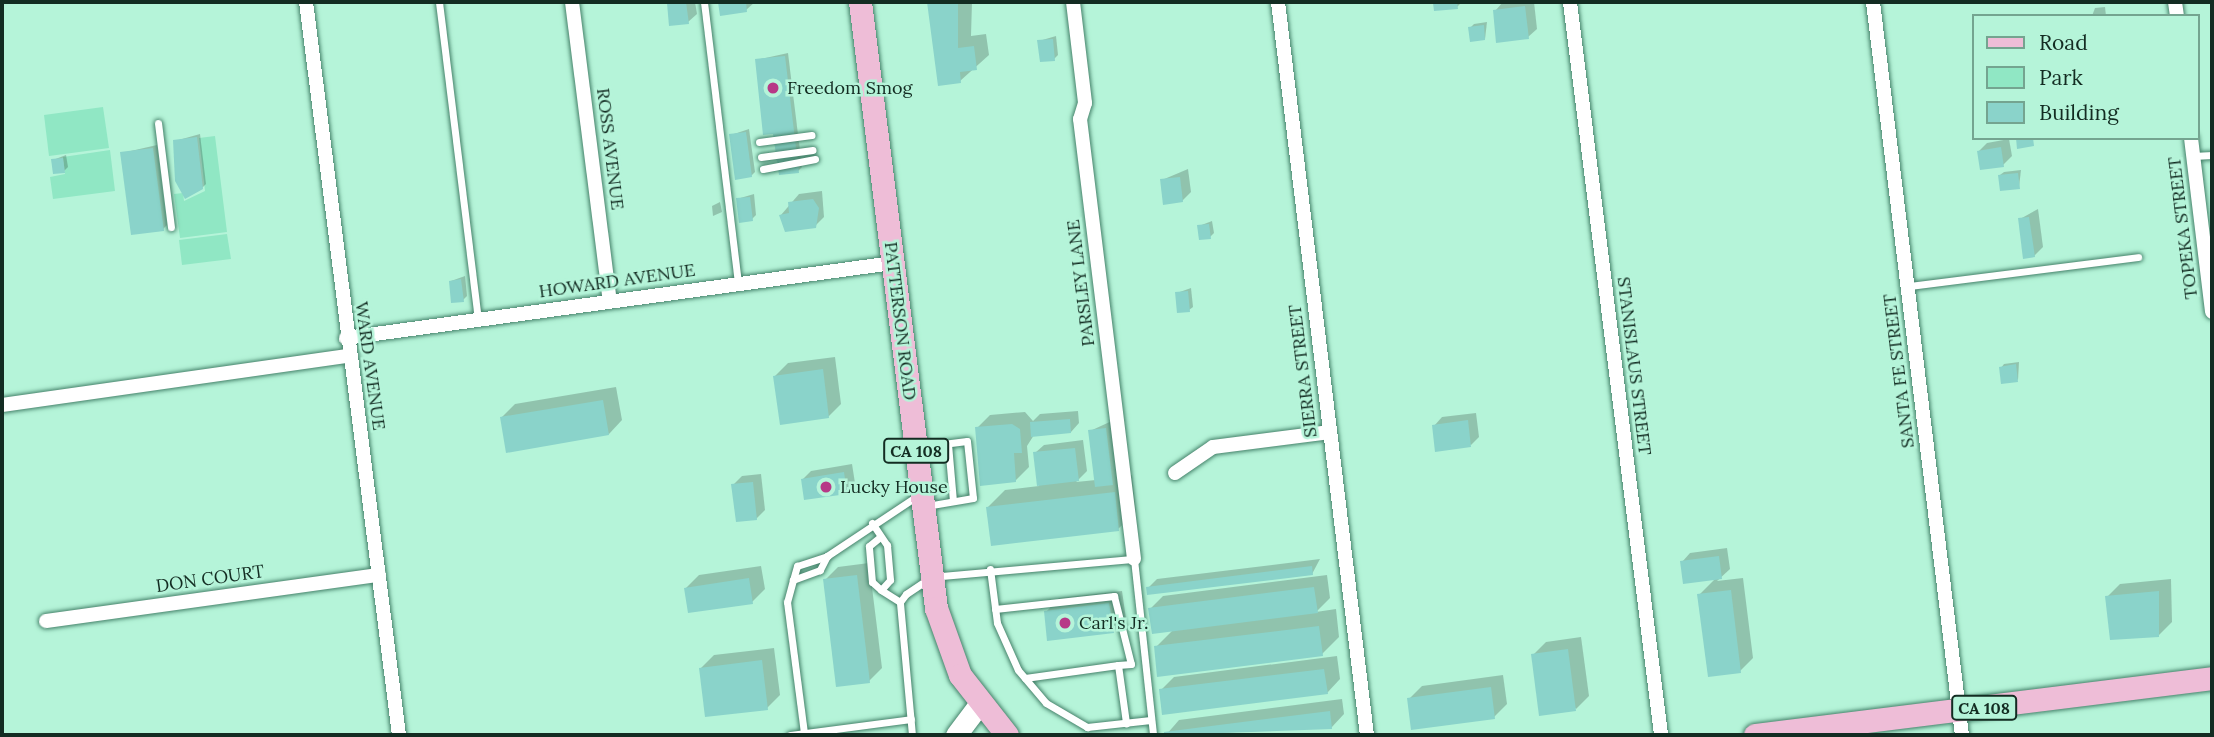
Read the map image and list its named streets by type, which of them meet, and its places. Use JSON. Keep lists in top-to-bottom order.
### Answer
{
  "streets": {
    "main road": ["PATTERSON ROAD", "CA 108"],
    "street": [
      "ROSS AVENUE",
      "TOPEKA STREET",
      "HOWARD AVENUE",
      "PARSLEY LANE",
      "WARD AVENUE",
      "STANISLAUS STREET",
      "SIERRA STREET",
      "SANTA FE STREET",
      "DON COURT"
    ]
  },
  "crossings": [
    ["ROSS AVENUE", "HOWARD AVENUE"],
    ["HOWARD AVENUE", "PATTERSON ROAD"],
    ["HOWARD AVENUE", "WARD AVENUE"],
    ["PATTERSON ROAD", "CA 108"],
    ["WARD AVENUE", "DON COURT"],
    ["SANTA FE STREET", "CA 108"]
  ],
  "places": ["Freedom Smog", "Lucky House", "Carl's Jr."],
  "legend": ["Road", "Park", "Building"]
}
